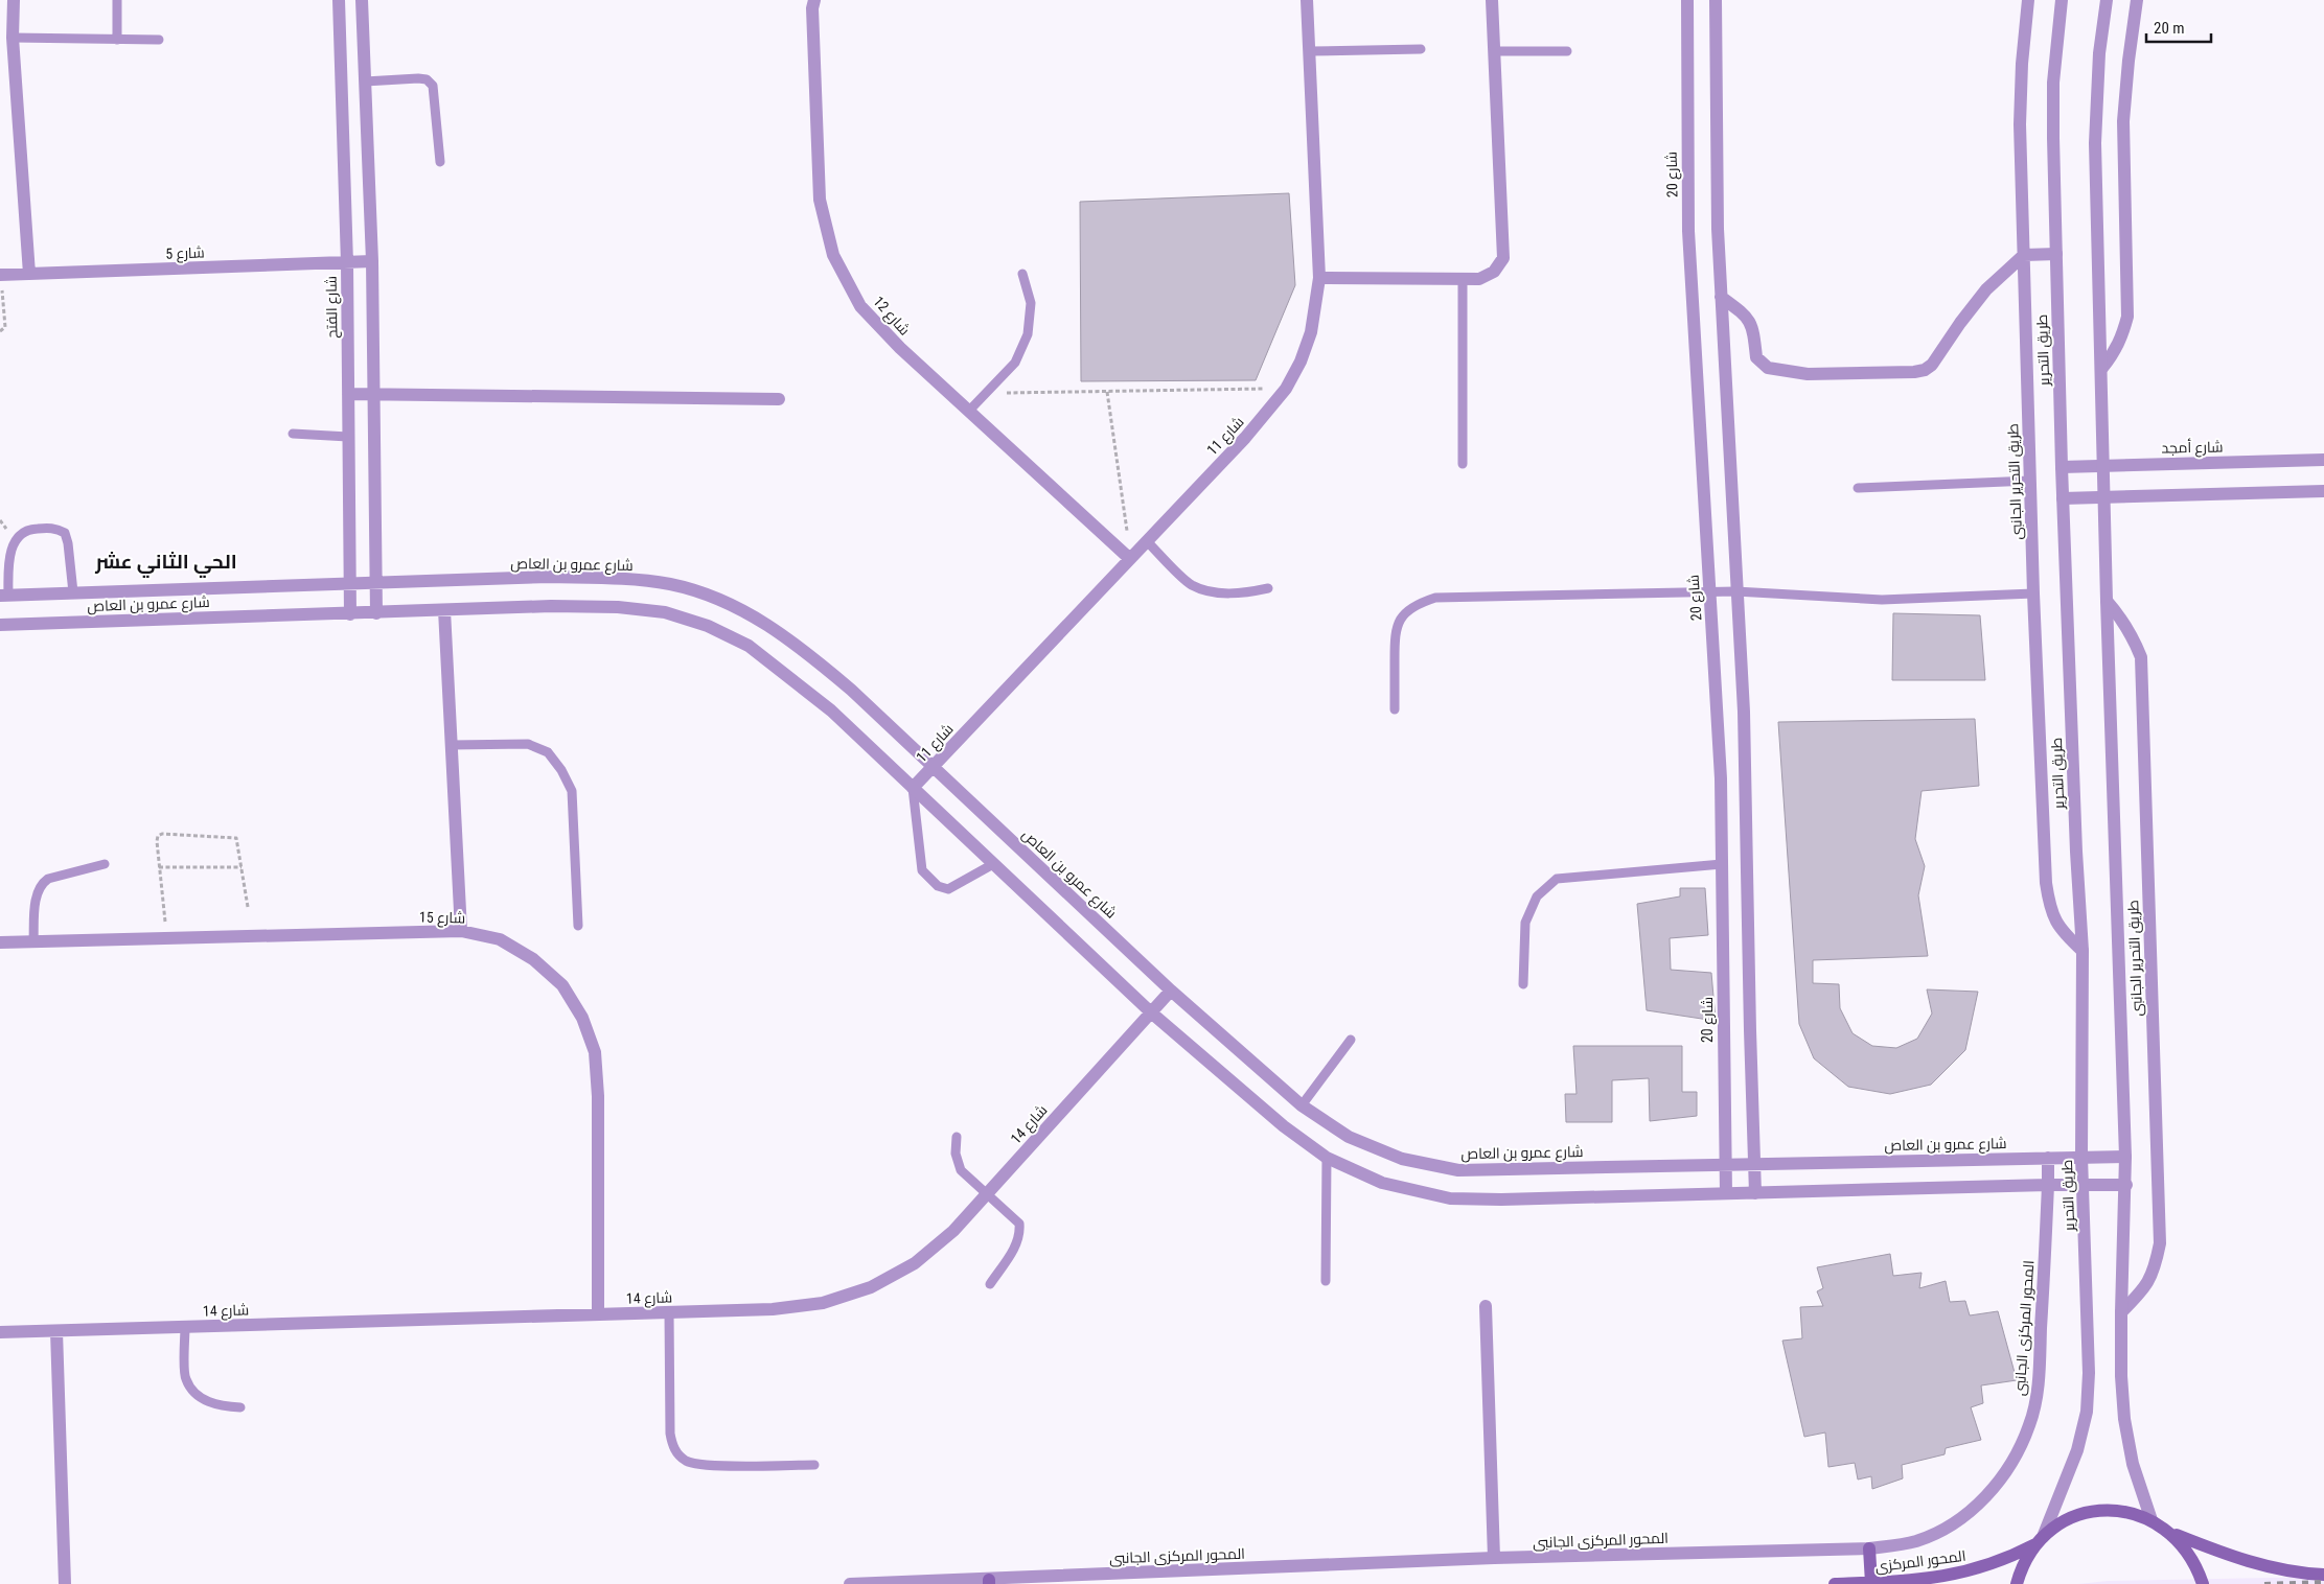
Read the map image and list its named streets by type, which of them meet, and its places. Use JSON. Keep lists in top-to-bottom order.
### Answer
{
  "streets": {
    "main road": ["المحور المركزى"],
    "street": [
      "شارع 20",
      "شارع 5",
      "شارع الفتح",
      "شارع 12",
      "طريق التحرير",
      "شارع 11",
      "شارع أمجد",
      "طريق التحرير الجانبى",
      "شارع عمرو بن العاص",
      "شارع 15",
      "شارع 14",
      "المحور المركزى الجانبى"
    ]
  },
  "crossings": [
    ["شارع 20", "شارع عمرو بن العاص"],
    ["شارع 5", "شارع الفتح"],
    ["شارع الفتح", "شارع عمرو بن العاص"],
    ["شارع 12", "شارع 11"],
    ["طريق التحرير", "شارع أمجد"],
    ["طريق التحرير", "طريق التحرير الجانبى"],
    ["طريق التحرير", "شارع عمرو بن العاص"],
    ["طريق التحرير", "المحور المركزى"],
    ["شارع 11", "شارع عمرو بن العاص"],
    ["شارع عمرو بن العاص", "شارع 14"],
    ["شارع عمرو بن العاص", "المحور المركزى الجانبى"],
    ["شارع 15", "شارع 14"]
  ],
  "districts": ["الحي الثاني عشر"],
  "scale_bar": "20 m"
}
